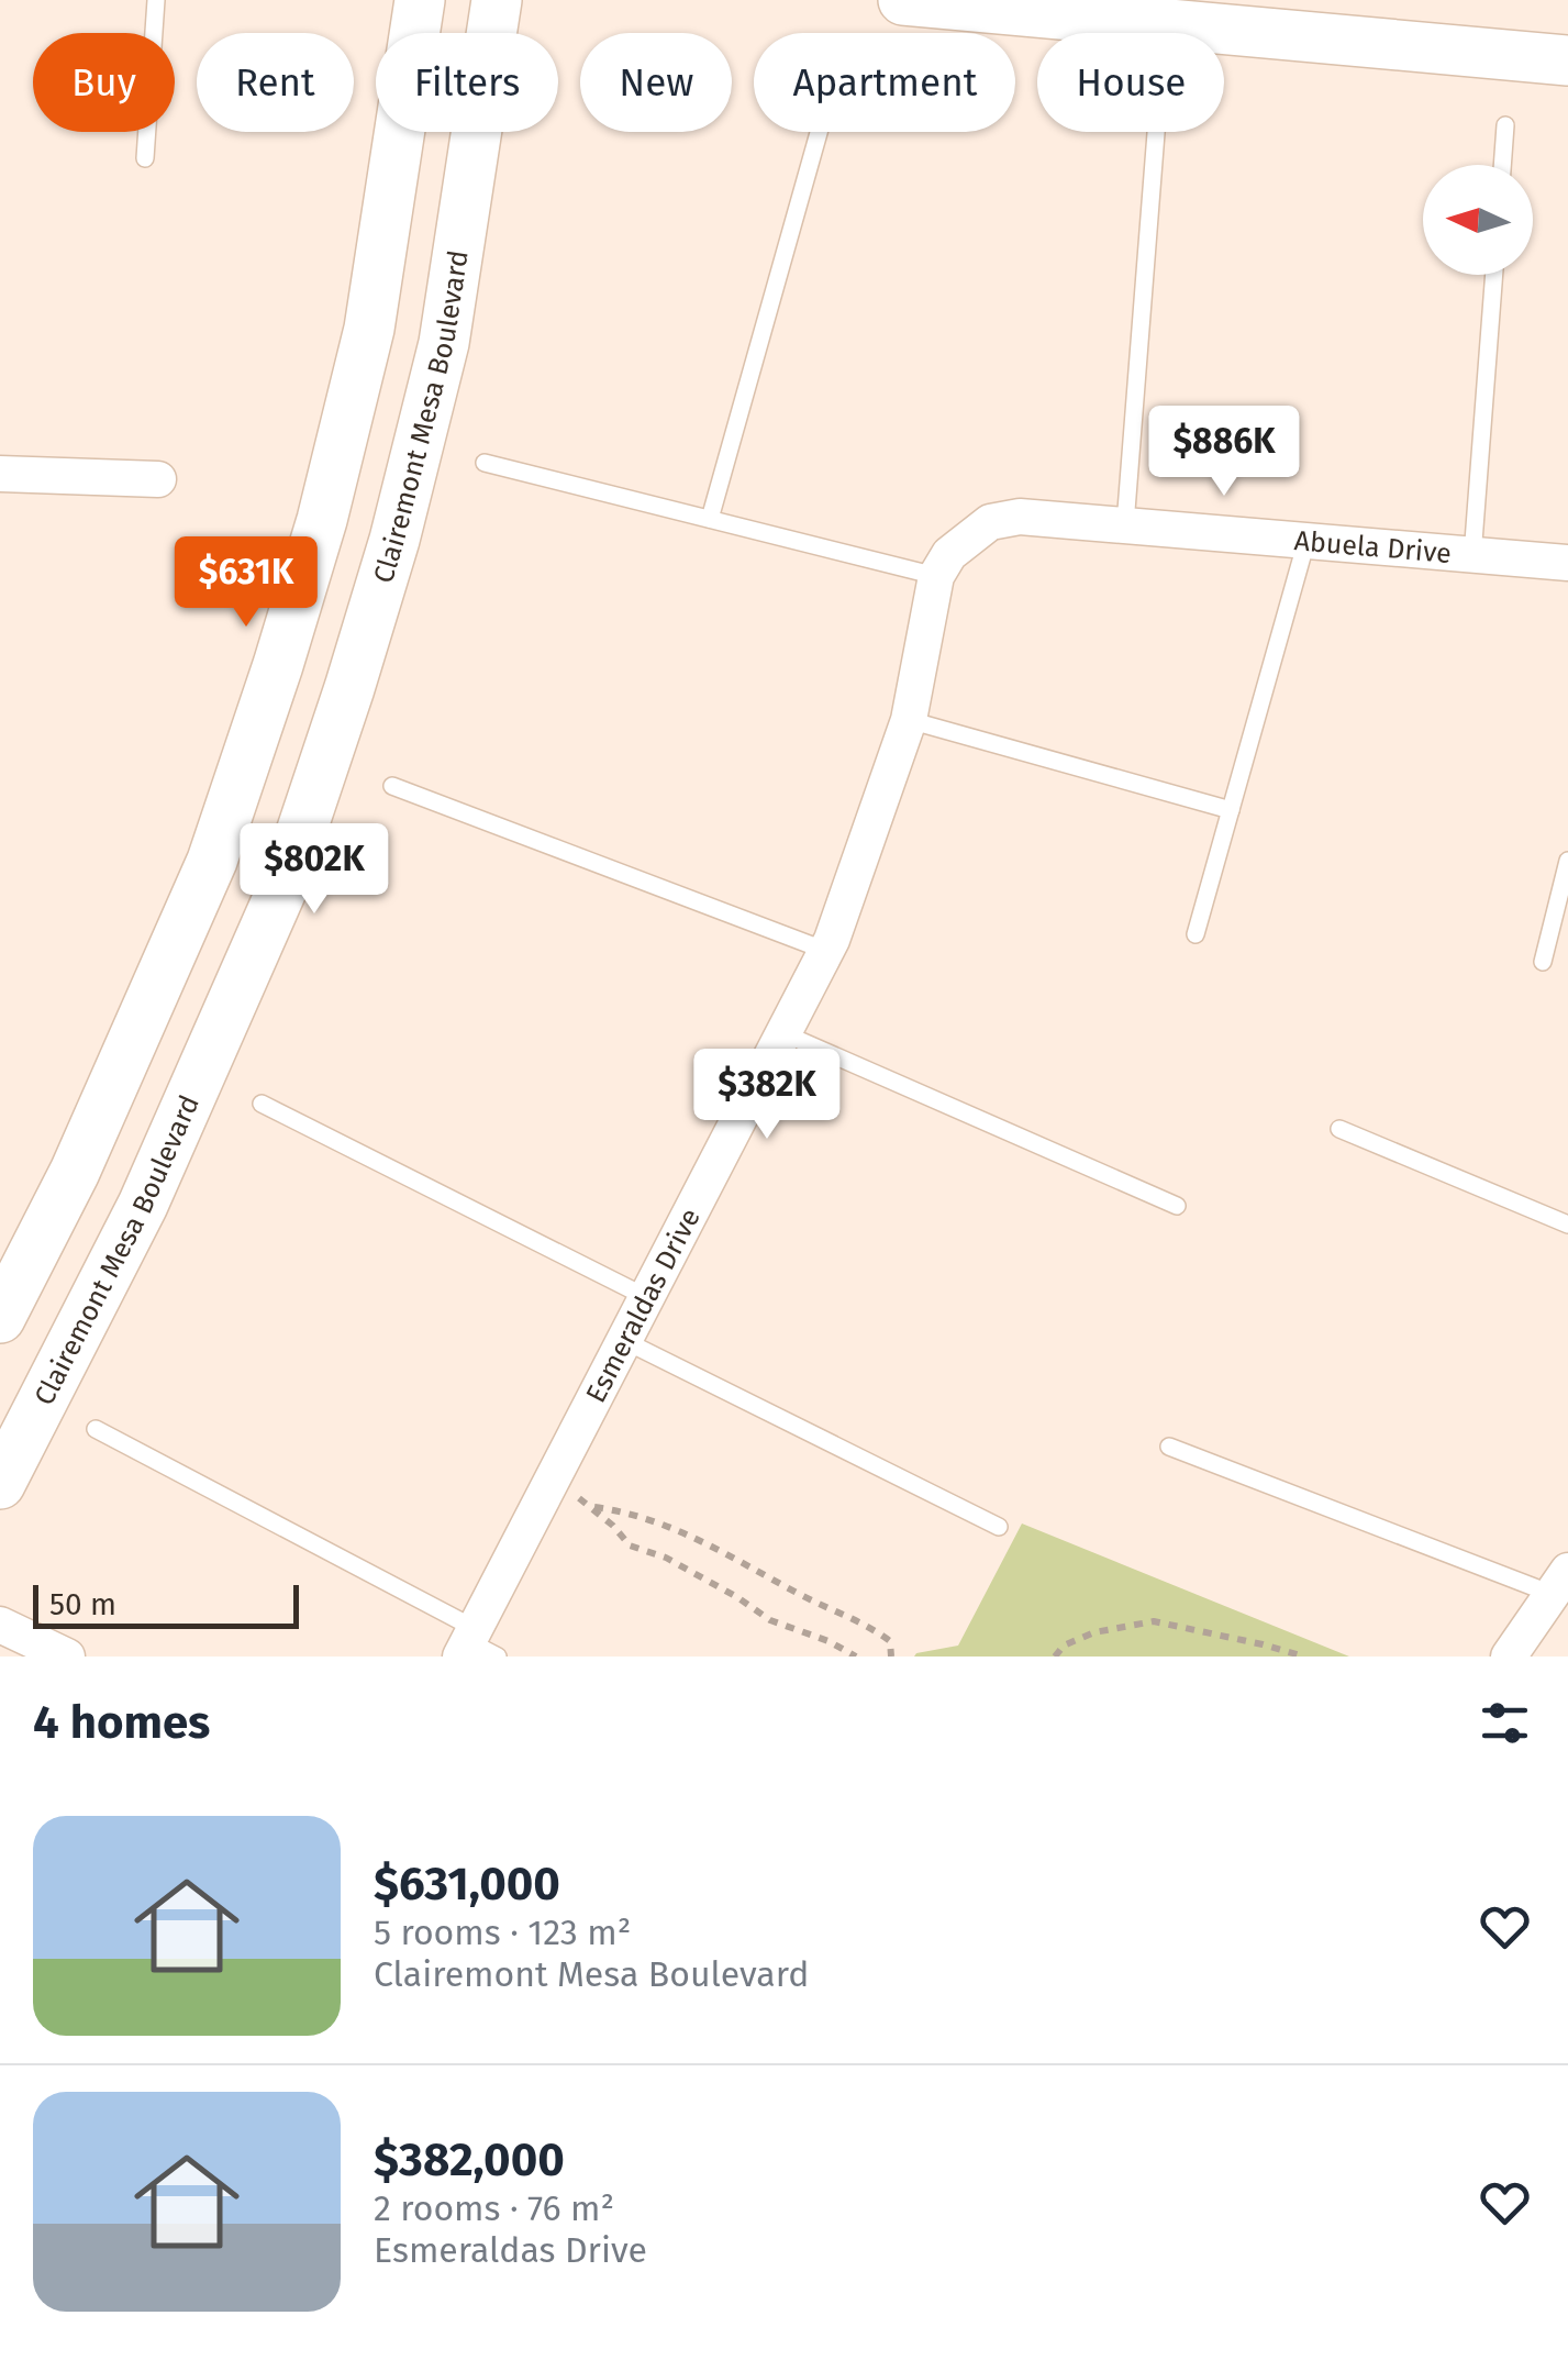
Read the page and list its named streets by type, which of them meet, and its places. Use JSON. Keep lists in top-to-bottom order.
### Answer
{
  "streets": {
    "main road": ["Clairemont Mesa Boulevard"],
    "street": ["Abuela Drive", "Esmeraldas Drive"]
  },
  "crossings": [
    ["Abuela Drive", "Esmeraldas Drive"]
  ],
  "scale_bar": "50 m",
  "north": "left",
  "page": {
    "chip": [
      "Buy",
      "Rent",
      "Filters",
      "New",
      "Apartment",
      "House"
    ],
    "price": [
      "$886K",
      "$631K",
      "$802K",
      "$382K"
    ],
    "scale": "50 m",
    "heading": "4 homes",
    "list": [
      {
        "name": "$631,000",
        "note": "5 rooms · 123 m² · Clairemont Mesa Boulevard"
      },
      {
        "name": "$382,000",
        "note": "2 rooms · 76 m² · Esmeraldas Drive"
      }
    ]
  }
}
